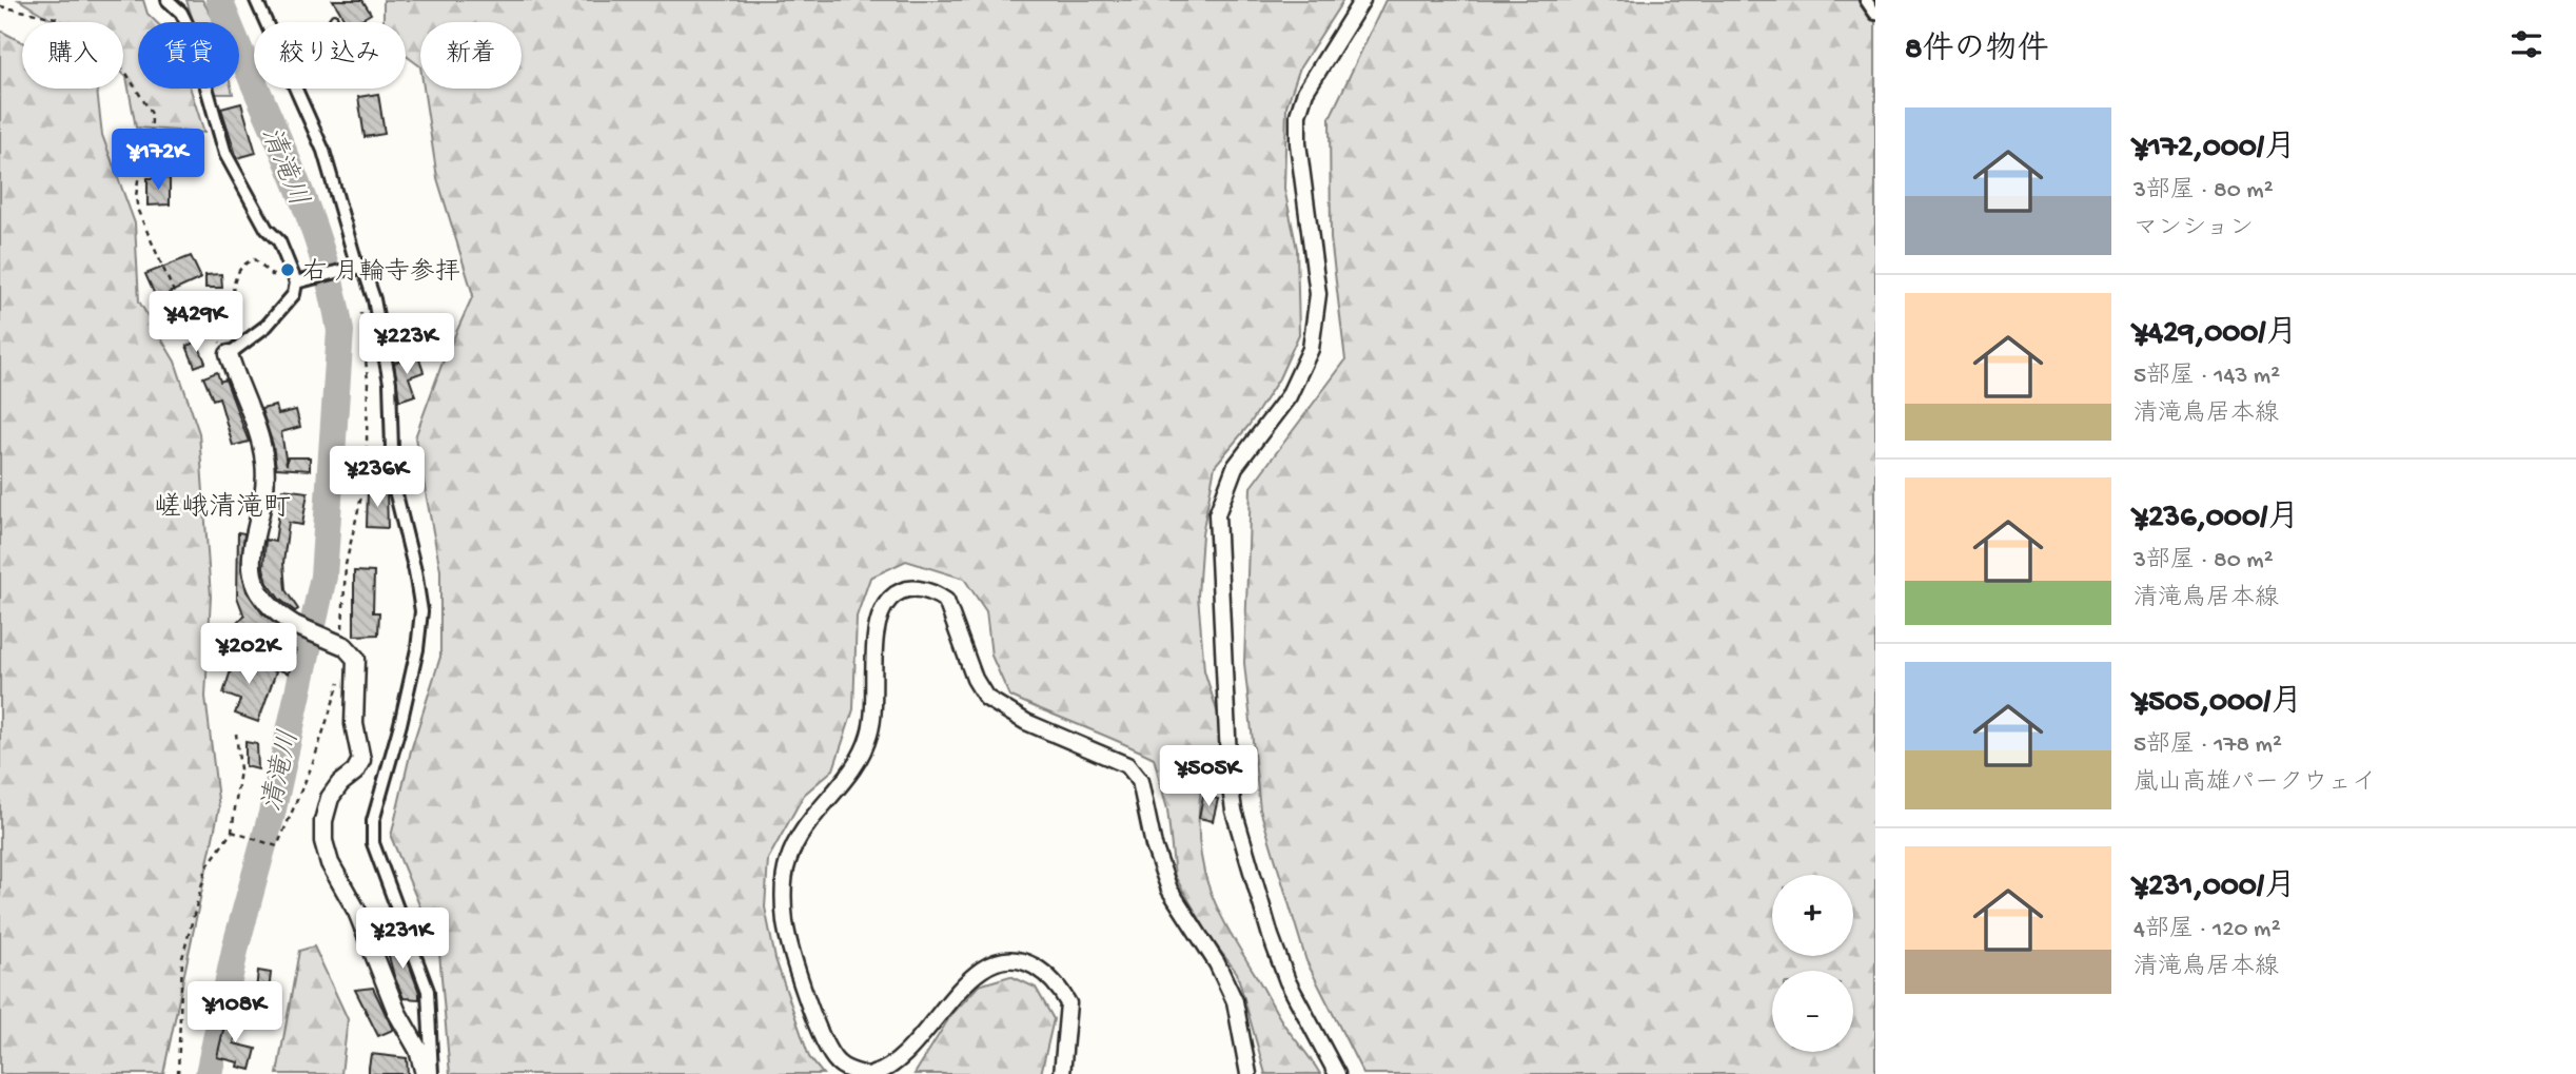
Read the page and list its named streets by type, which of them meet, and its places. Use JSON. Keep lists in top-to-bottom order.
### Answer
{
  "districts": ["嵯峨清滝町"],
  "water": ["清滝川"],
  "places": ["右 月輪寺参拝"],
  "page": {
    "heading": "8件の物件",
    "chip": [
      "購入",
      "賃貸",
      "絞り込み",
      "新着"
    ],
    "list": [
      {
        "name": "¥172,000/月",
        "note": "3部屋 · 80 m² · マンション"
      },
      {
        "name": "¥429,000/月",
        "note": "5部屋 · 143 m² · 清滝鳥居本線"
      },
      {
        "name": "¥236,000/月",
        "note": "3部屋 · 80 m² · 清滝鳥居本線"
      },
      {
        "name": "¥505,000/月",
        "note": "5部屋 · 178 m² · 嵐山高雄パークウェイ"
      },
      {
        "name": "¥231,000/月",
        "note": "4部屋 · 120 m² · 清滝鳥居本線"
      }
    ],
    "price": [
      "¥172K",
      "¥429K",
      "¥223K",
      "¥236K",
      "¥202K",
      "¥505K",
      "¥231K",
      "¥108K"
    ],
    "map_buttons": ["+", "−"]
  }
}
